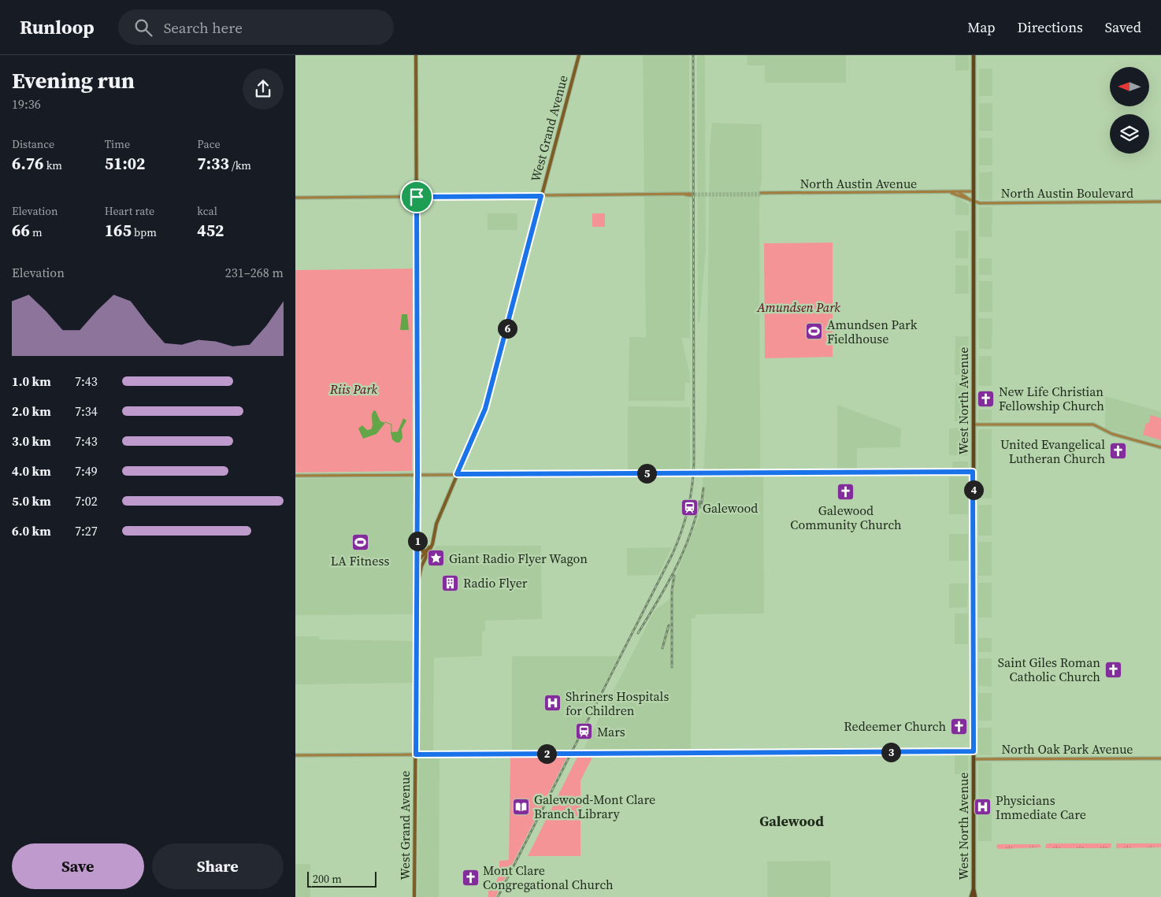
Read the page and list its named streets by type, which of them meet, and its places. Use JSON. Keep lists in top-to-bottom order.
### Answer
{
  "streets": {
    "main road": ["West Grand Avenue", "West North Avenue"],
    "street": ["North Austin Avenue", "North Austin Boulevard", "North Oak Park Avenue"]
  },
  "crossings": [
    ["North Austin Avenue", "North Austin Boulevard"],
    ["North Austin Avenue", "West North Avenue"],
    ["North Austin Boulevard", "West North Avenue"],
    ["West North Avenue", "North Oak Park Avenue"]
  ],
  "districts": ["Galewood"],
  "parks": ["Amundsen Park", "Riis Park"],
  "places": {
    "sports": ["Amundsen Park Fieldhouse", "LA Fitness"],
    "church": [
      "New Life Christian Fellowship Church",
      "United Evangelical Lutheran Church",
      "Galewood Community Church",
      "Saint Giles Roman Catholic Church",
      "Redeemer Church",
      "Mont Clare Congregational Church"
    ],
    "station": ["Galewood", "Mars"],
    "place": ["Giant Radio Flyer Wagon"],
    "building": ["Radio Flyer"],
    "hospital": ["Shriners Hospitals for Children", "Physicians Immediate Care"],
    "library": ["Galewood-Mont Clare Branch Library"]
  },
  "scale_bar": "200 m",
  "north": "left",
  "page": {
    "header": "Runloop",
    "search": "Search here",
    "nav": ["Map", "Directions", "Saved"],
    "heading": ["Evening run", "19:36"],
    "stats": [
      ["Distance", "6.76 km"],
      ["Time", "51:02"],
      ["Pace", "7:33 /km"],
      ["Elevation", "66 m"],
      ["Heart rate", "165 bpm"],
      ["kcal", "452"]
    ],
    "chart": ["Elevation", "231–268 m"],
    "pins": [
      "6",
      "5",
      "4",
      "1",
      "3",
      "2"
    ],
    "list": [
      {
        "name": "1.0 km",
        "note": "7:43"
      },
      {
        "name": "2.0 km",
        "note": "7:34"
      },
      {
        "name": "3.0 km",
        "note": "7:43"
      },
      {
        "name": "4.0 km",
        "note": "7:49"
      },
      {
        "name": "5.0 km",
        "note": "7:02"
      },
      {
        "name": "6.0 km",
        "note": "7:27"
      }
    ],
    "buttons": ["Save", "Share"],
    "scale": "200 m"
  }
}
